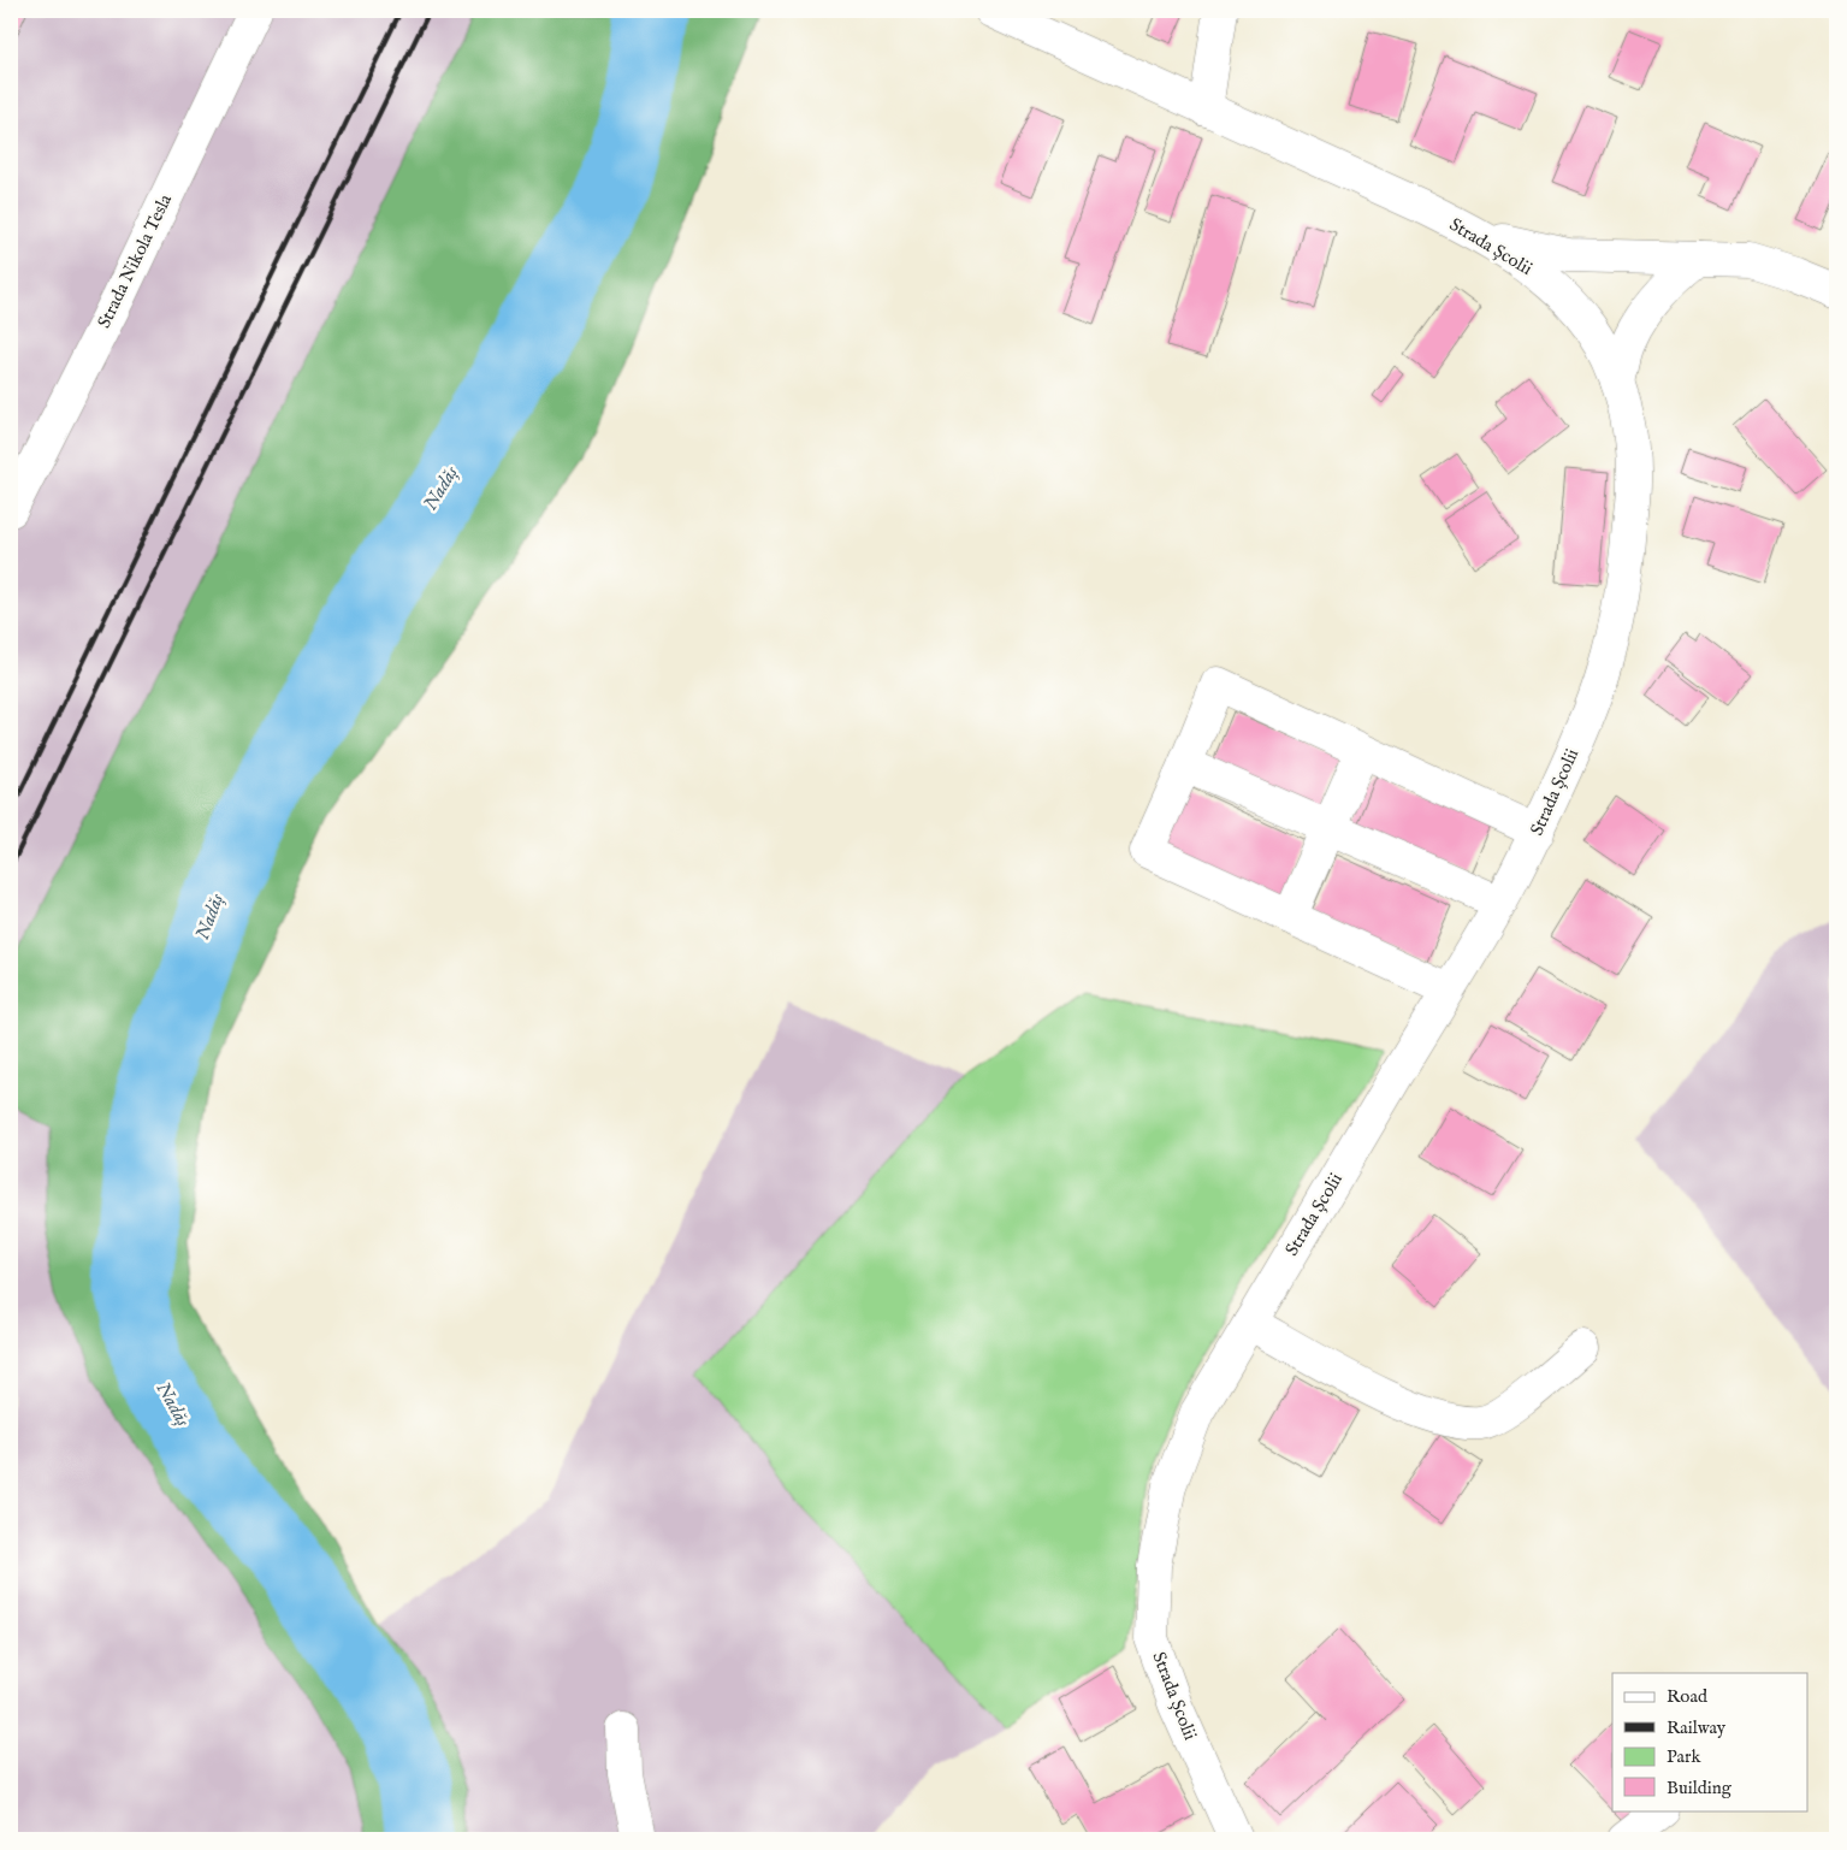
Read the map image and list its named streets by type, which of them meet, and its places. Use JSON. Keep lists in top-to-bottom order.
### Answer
{
  "streets": {
    "street": ["Strada Școlii", "Strada Nikola Tesla"]
  },
  "water": ["Nadăș"],
  "legend": [
    "Road",
    "Railway",
    "Park",
    "Building"
  ]
}
